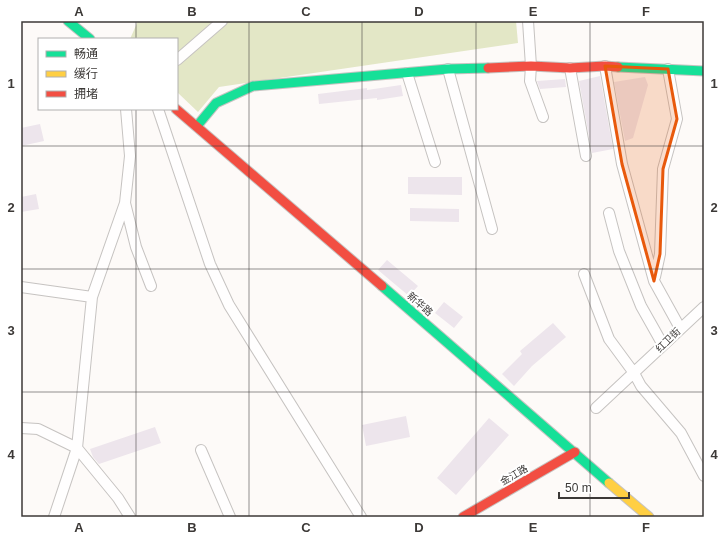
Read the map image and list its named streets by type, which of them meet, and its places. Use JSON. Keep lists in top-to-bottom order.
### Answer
{
  "streets": {
    "street": ["新华路", "红卫街", "金江路"]
  },
  "crossings": [
    ["新华路", "金江路"]
  ],
  "legend": ["畅通", "缓行", "拥堵"],
  "scale_bar": "50 m",
  "grid": {
    "columns": [
      "A",
      "B",
      "C",
      "D",
      "E",
      "F"
    ],
    "rows": [
      "1",
      "2",
      "3",
      "4"
    ]
  }
}
